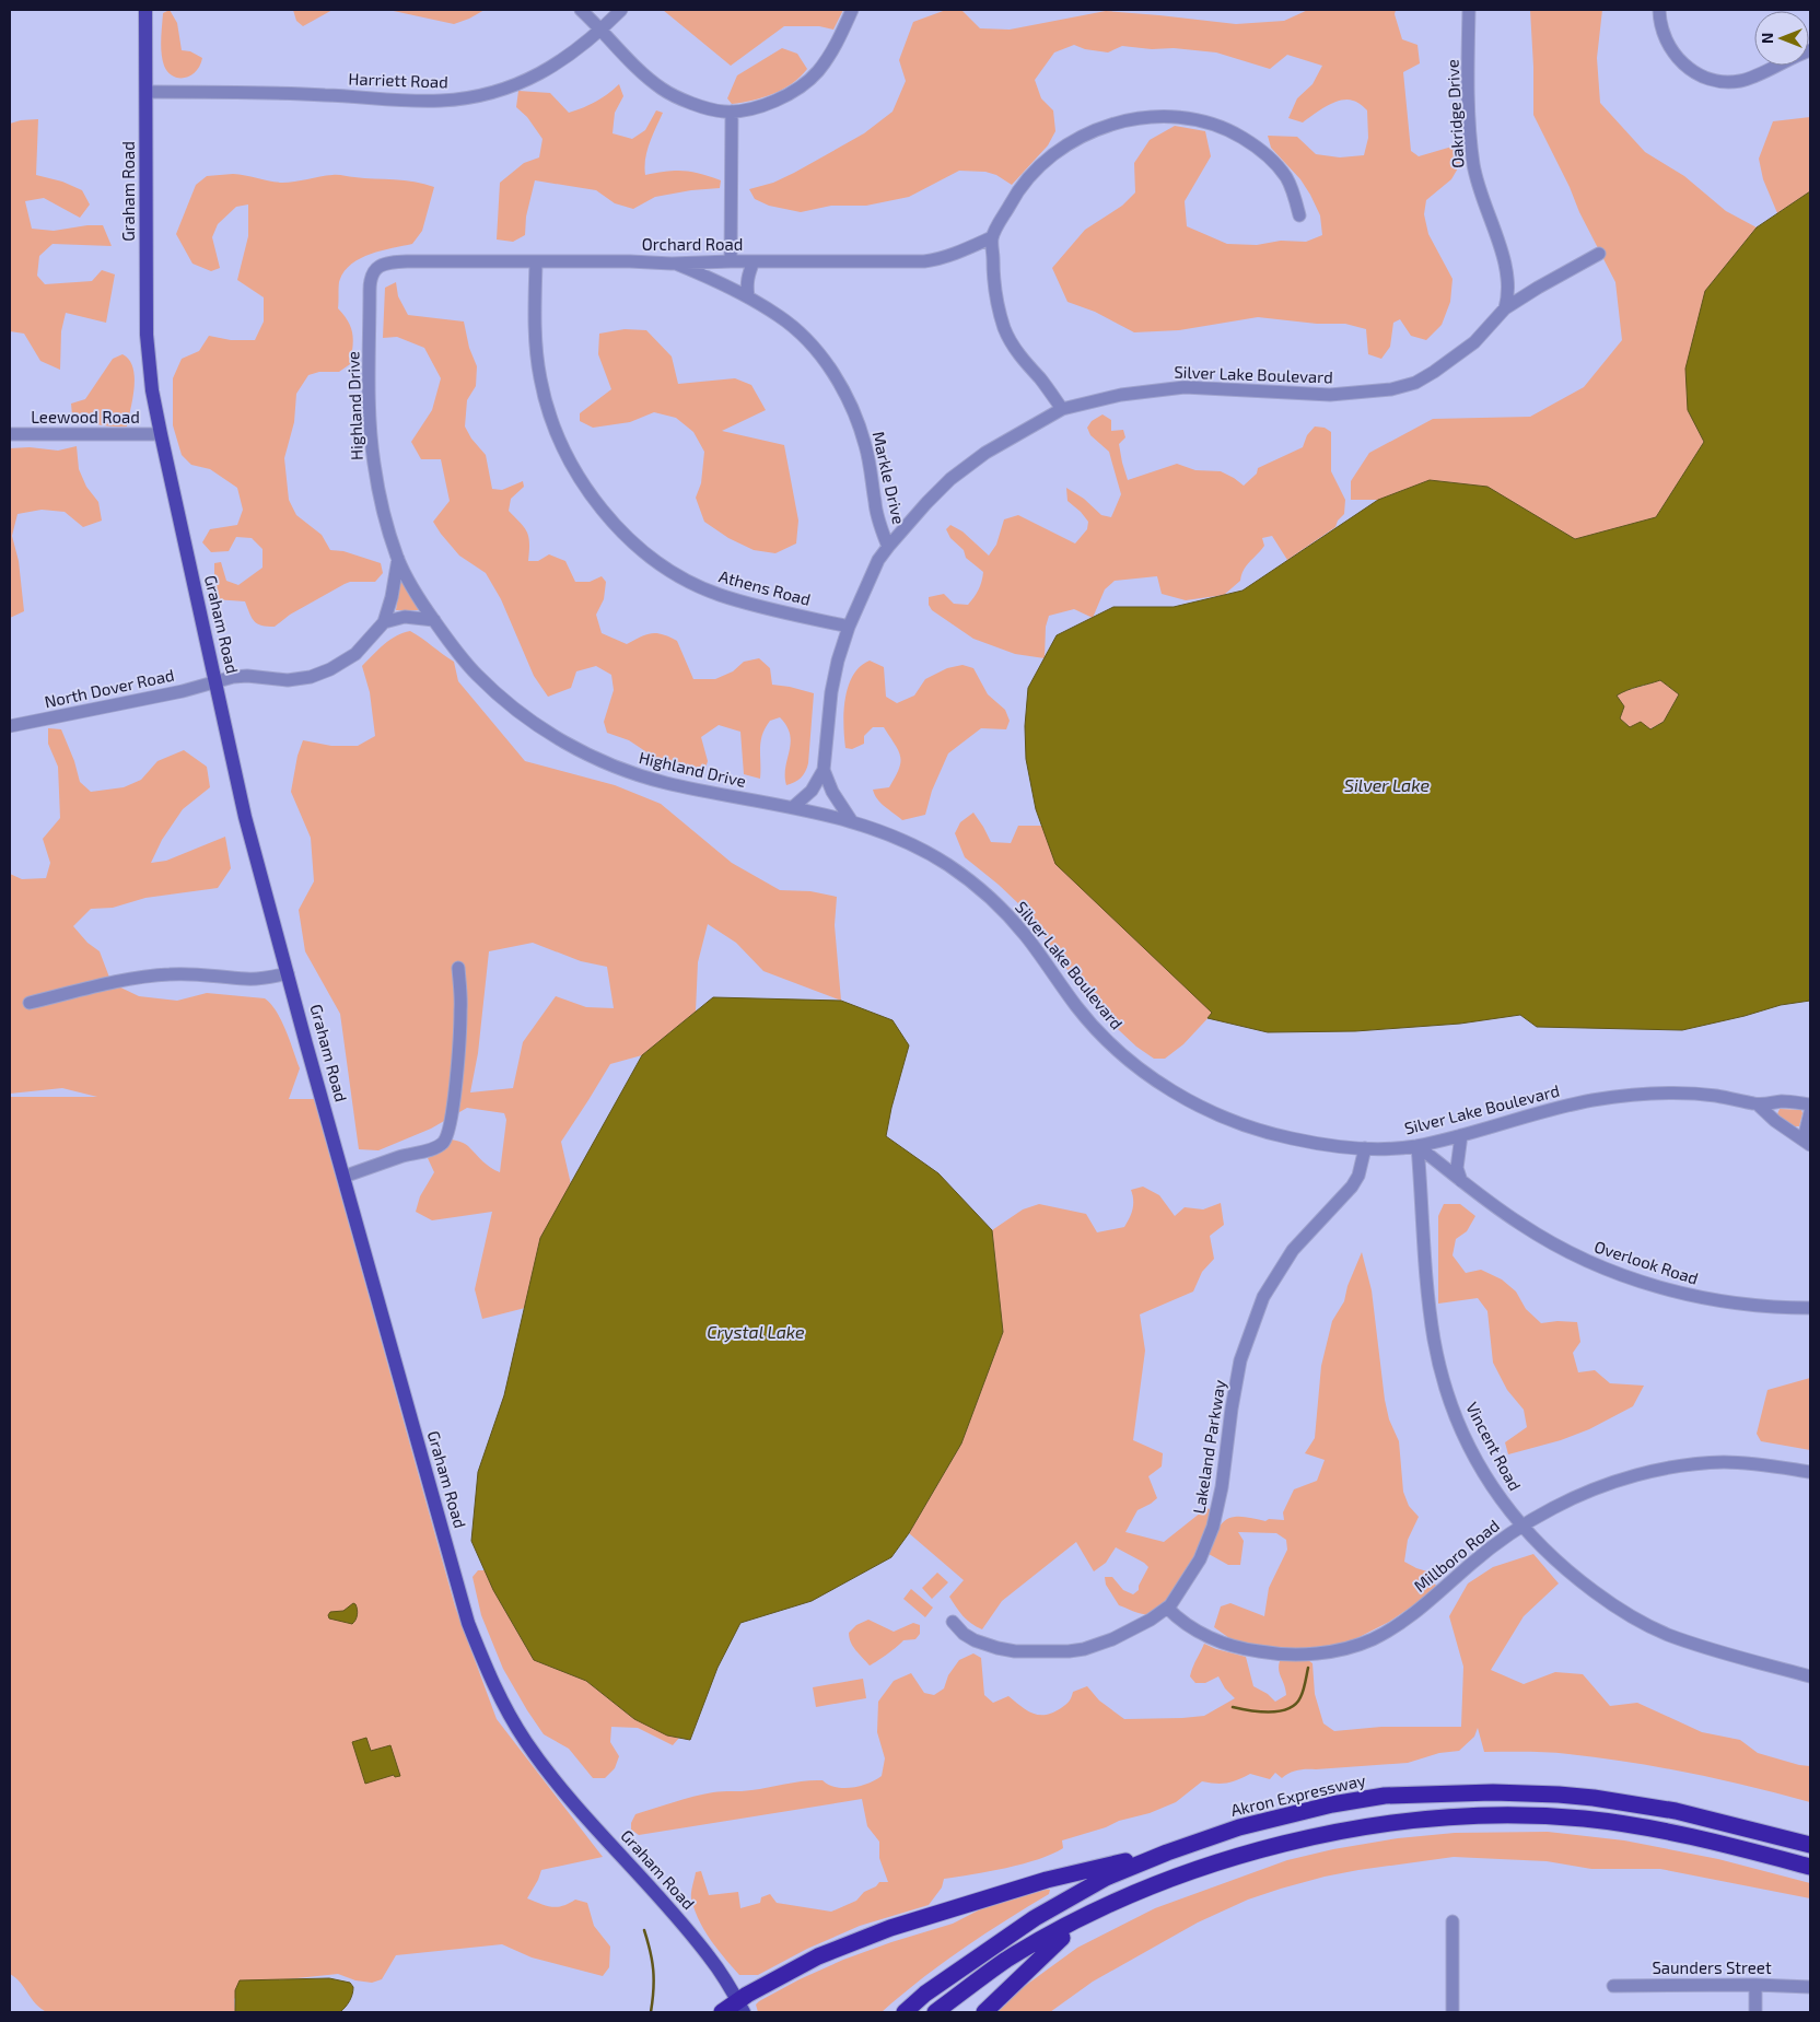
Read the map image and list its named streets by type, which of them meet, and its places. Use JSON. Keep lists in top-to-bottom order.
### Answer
{
  "streets": {
    "highway": ["Akron Expressway"],
    "main road": ["Graham Road"],
    "street": [
      "Harriett Road",
      "Oakridge Drive",
      "Orchard Road",
      "Silver Lake Boulevard",
      "Highland Drive",
      "Leewood Road",
      "Markle Drive",
      "Athens Road",
      "North Dover Road",
      "Overlook Road",
      "Lakeland Parkway",
      "Vincent Road",
      "Millboro Road",
      "Saunders Street"
    ]
  },
  "crossings": [
    ["Harriett Road", "Graham Road"],
    ["Oakridge Drive", "Silver Lake Boulevard"],
    ["Graham Road", "Leewood Road"],
    ["Graham Road", "North Dover Road"],
    ["Orchard Road", "Highland Drive"],
    ["Orchard Road", "Markle Drive"],
    ["Orchard Road", "Athens Road"],
    ["Silver Lake Boulevard", "Highland Drive"],
    ["Silver Lake Boulevard", "Markle Drive"],
    ["Silver Lake Boulevard", "Athens Road"],
    ["Silver Lake Boulevard", "Overlook Road"],
    ["Silver Lake Boulevard", "Lakeland Parkway"],
    ["Silver Lake Boulevard", "Vincent Road"],
    ["Overlook Road", "Vincent Road"],
    ["Lakeland Parkway", "Millboro Road"],
    ["Vincent Road", "Millboro Road"]
  ],
  "water": ["Silver Lake", "Crystal Lake"],
  "north": "left"
}
